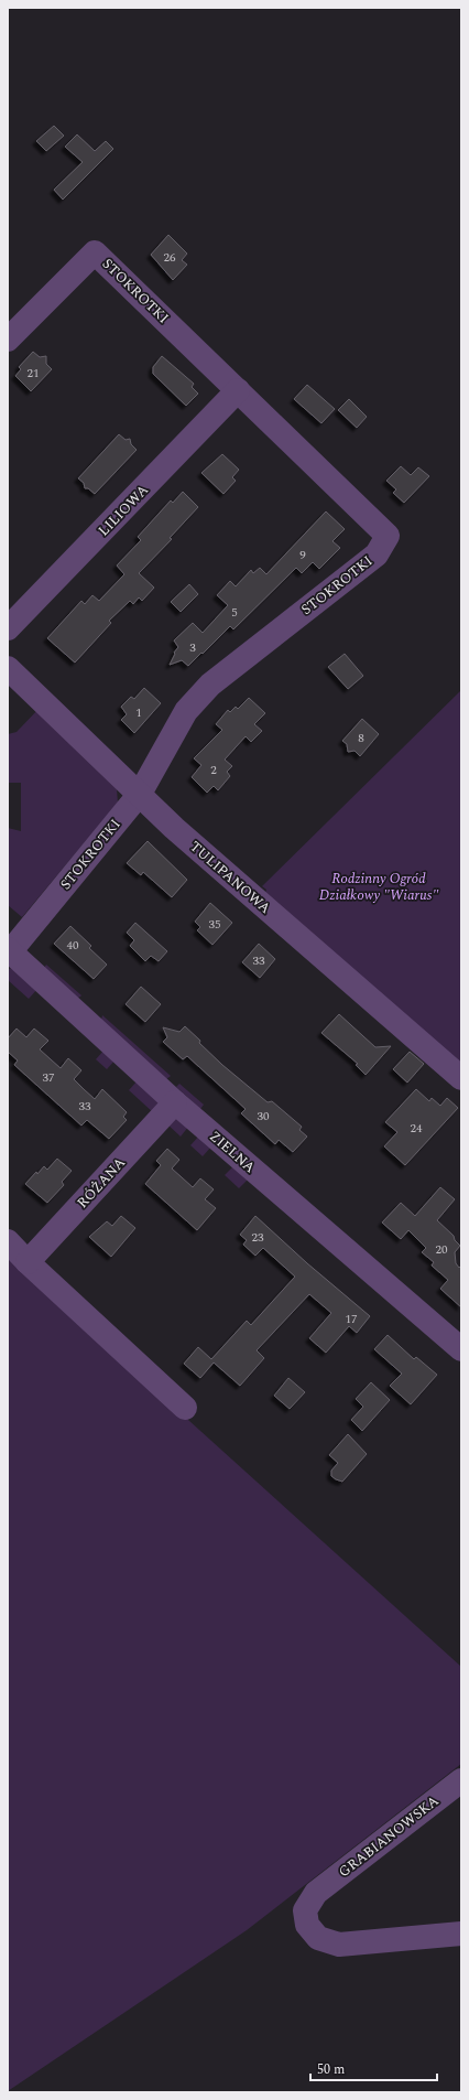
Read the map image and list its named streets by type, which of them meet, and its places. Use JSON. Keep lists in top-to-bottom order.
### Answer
{
  "streets": {
    "street": [
      "STOKROTKI",
      "LILIOWA",
      "TULIPANOWA",
      "ZIELNA",
      "RÓŻANA",
      "GRABIANOWSKA"
    ]
  },
  "crossings": [
    ["STOKROTKI", "LILIOWA"],
    ["STOKROTKI", "TULIPANOWA"],
    ["STOKROTKI", "ZIELNA"],
    ["ZIELNA", "RÓŻANA"]
  ],
  "parks": ["Rodzinny Ogród Działkowy \"Wiarus\""],
  "house_numbers": [
    "26",
    "21",
    "9",
    "5",
    "3",
    "1",
    "8",
    "2",
    "35",
    "40",
    "33",
    "37",
    "33",
    "30",
    "24",
    "23",
    "20",
    "17"
  ],
  "scale_bar": "50 m"
}
